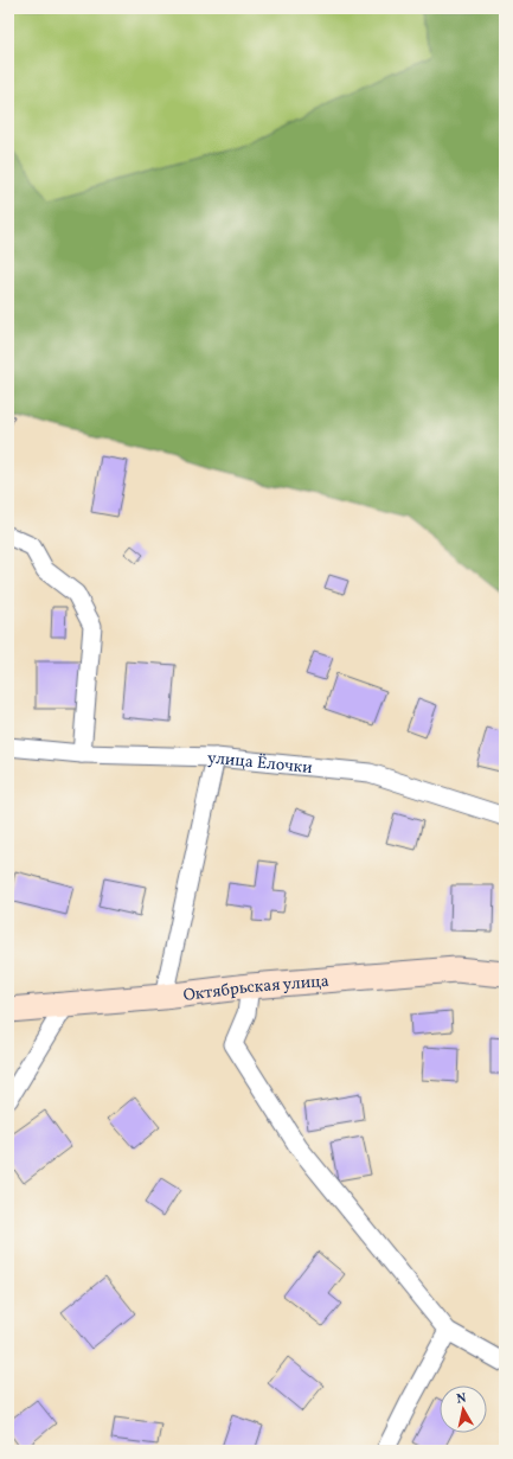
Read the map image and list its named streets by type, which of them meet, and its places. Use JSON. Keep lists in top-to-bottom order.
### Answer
{
  "streets": {
    "street": ["улица Ёлочки", "Октябрьская улица"]
  },
  "north": "top"
}
